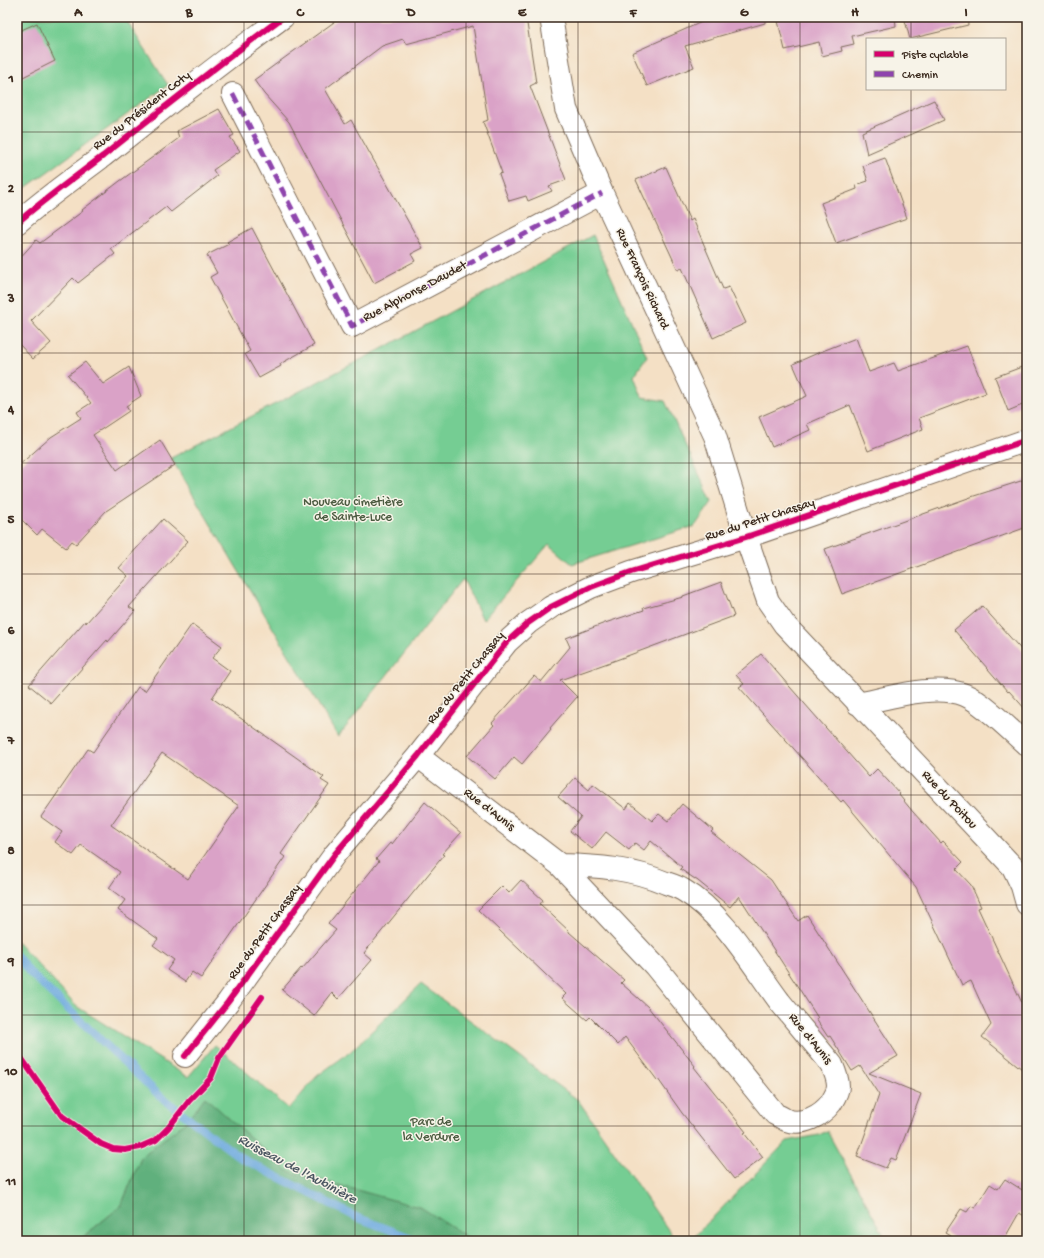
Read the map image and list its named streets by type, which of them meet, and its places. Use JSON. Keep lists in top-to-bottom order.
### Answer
{
  "streets": {
    "street": [
      "Rue du Président Coty",
      "Rue François Richard",
      "Rue Alphonse Daudet",
      "Rue du Petit Chassay",
      "Rue du Poitou",
      "Rue d'Aunis"
    ]
  },
  "crossings": [
    ["Rue François Richard", "Rue Alphonse Daudet"],
    ["Rue François Richard", "Rue du Petit Chassay"],
    ["Rue François Richard", "Rue du Poitou"],
    ["Rue du Petit Chassay", "Rue du Poitou"],
    ["Rue du Petit Chassay", "Rue d'Aunis"]
  ],
  "water": ["Ruisseau de l'Aubinière"],
  "parks": ["Nouveau cimetière de Sainte-Luce", "Parc de la Verdure"],
  "legend": ["Piste cyclable", "Chemin"],
  "grid": {
    "columns": [
      "A",
      "B",
      "C",
      "D",
      "E",
      "F",
      "G",
      "H",
      "I"
    ],
    "rows": [
      "1",
      "2",
      "3",
      "4",
      "5",
      "6",
      "7",
      "8",
      "9",
      "10",
      "11"
    ]
  }
}
